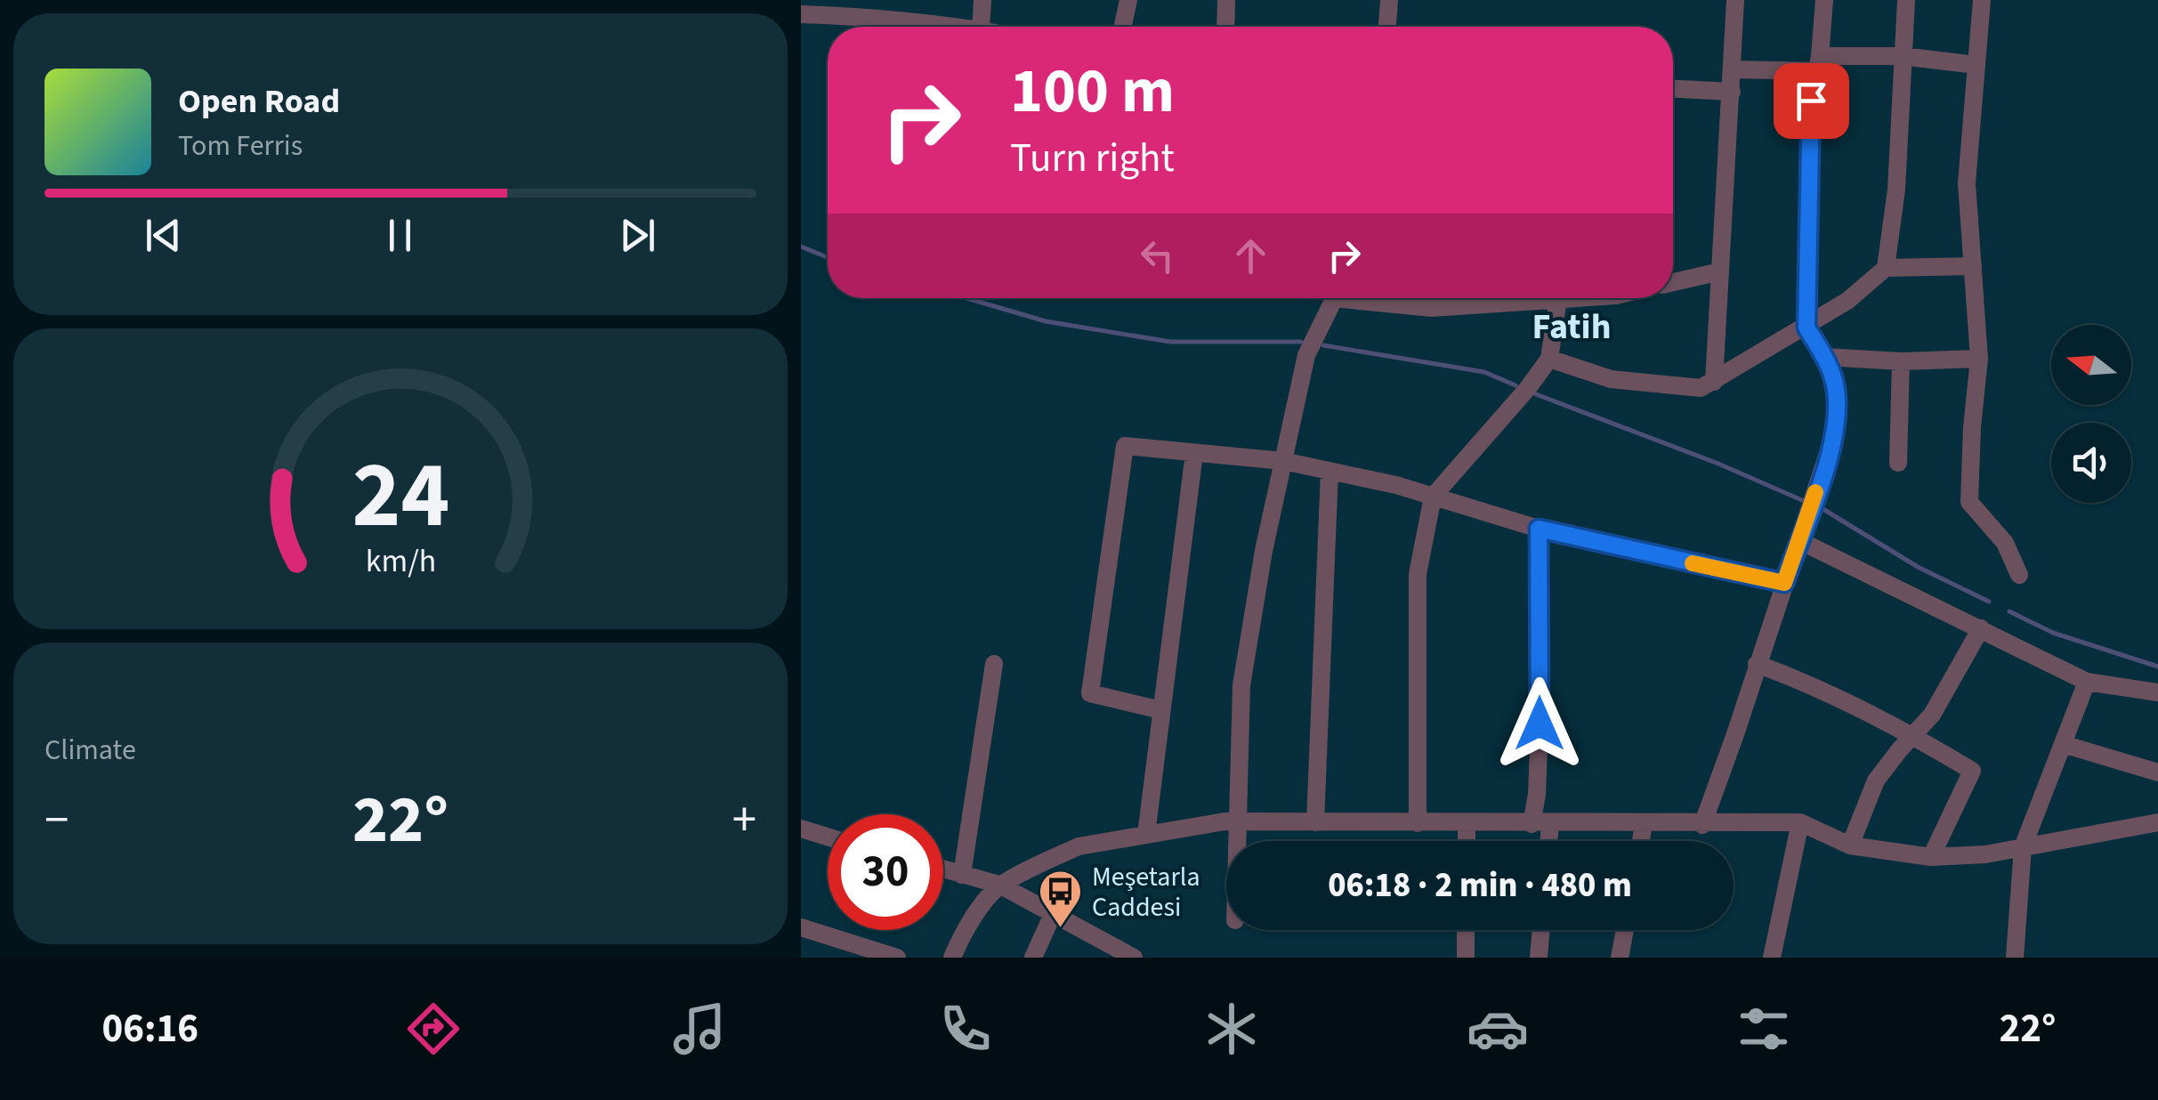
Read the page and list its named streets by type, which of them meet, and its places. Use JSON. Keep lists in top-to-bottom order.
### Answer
{
  "districts": ["Fatih"],
  "places": {
    "bus stop": ["Meşetarla Caddesi"]
  },
  "north": "left",
  "page": {
    "turn": ["100 m", "Turn right"],
    "song": ["Open Road", "Tom Ferris"],
    "tile": "Climate",
    "heat": ["−", "22°", "+"],
    "limit": "30",
    "trip": "06:18 · 2 min · 480 m",
    "tabs": ["06:16", "22°"],
    "gauge": ["24", "km/h"]
  }
}
